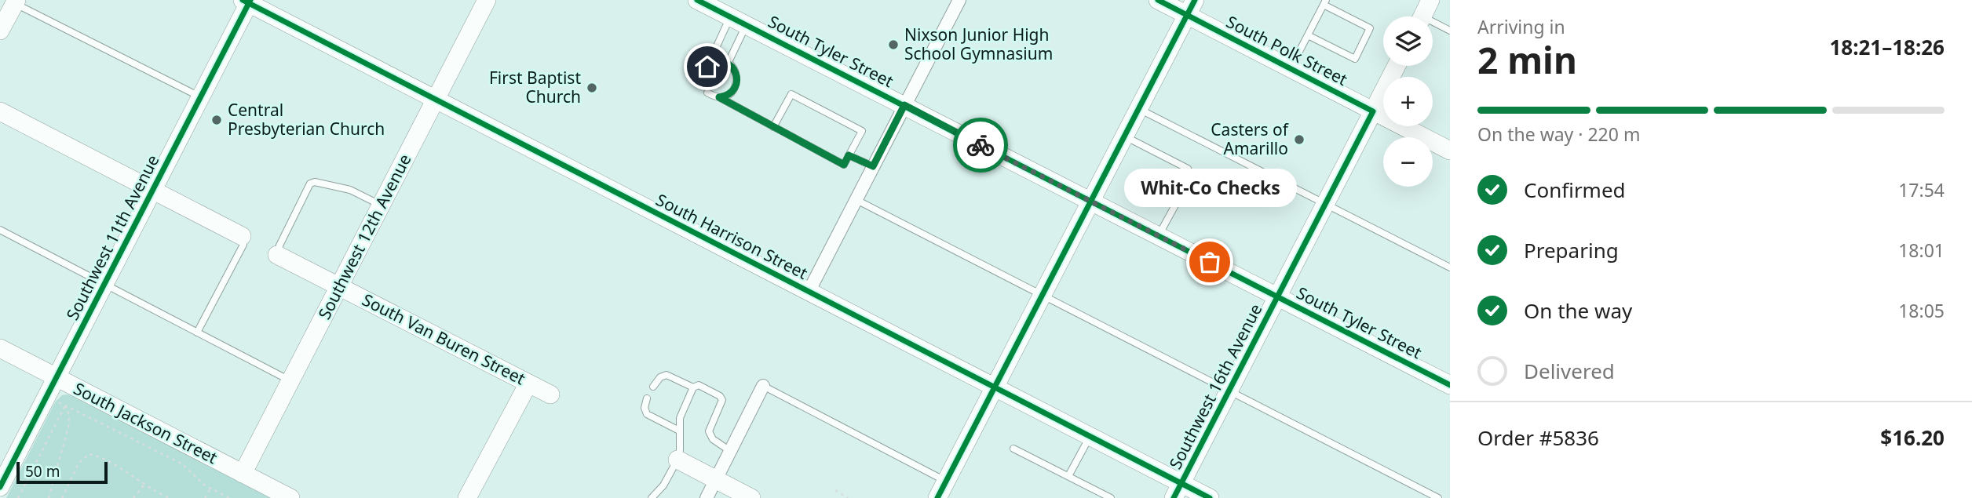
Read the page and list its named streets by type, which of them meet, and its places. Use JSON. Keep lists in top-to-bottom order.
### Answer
{
  "streets": {
    "main road": [
      "South Polk Street",
      "South Tyler Street",
      "Southwest 12th Avenue",
      "South Harrison Street",
      "Southwest 11th Avenue",
      "South Van Buren Street",
      "Southwest 16th Avenue",
      "South Jackson Street"
    ]
  },
  "crossings": [
    ["South Polk Street", "Southwest 16th Avenue"],
    ["South Tyler Street", "Southwest 16th Avenue"],
    ["Southwest 12th Avenue", "South Harrison Street"],
    ["Southwest 12th Avenue", "South Van Buren Street"],
    ["Southwest 12th Avenue", "South Jackson Street"],
    ["South Harrison Street", "Southwest 11th Avenue"],
    ["South Harrison Street", "Southwest 16th Avenue"],
    ["Southwest 11th Avenue", "South Jackson Street"]
  ],
  "places": [
    "Nixson Junior High School Gymnasium",
    "First Baptist Church",
    "Central Presbyterian Church",
    "Casters of Amarillo",
    "Whit-Co Checks"
  ],
  "scale_bar": "50 m",
  "page": {
    "heading": ["2 min", "Arriving in", "18:21–18:26"],
    "panel": ["Order #5836", "$16.20"],
    "map_buttons": ["+", "−"],
    "bar": "On the way · 220 m",
    "list": [
      ["Confirmed", "17:54"],
      ["Preparing", "18:01"],
      ["On the way", "18:05"],
      "Delivered"
    ],
    "bubble": "Whit-Co Checks",
    "scale": "50 m"
  }
}
